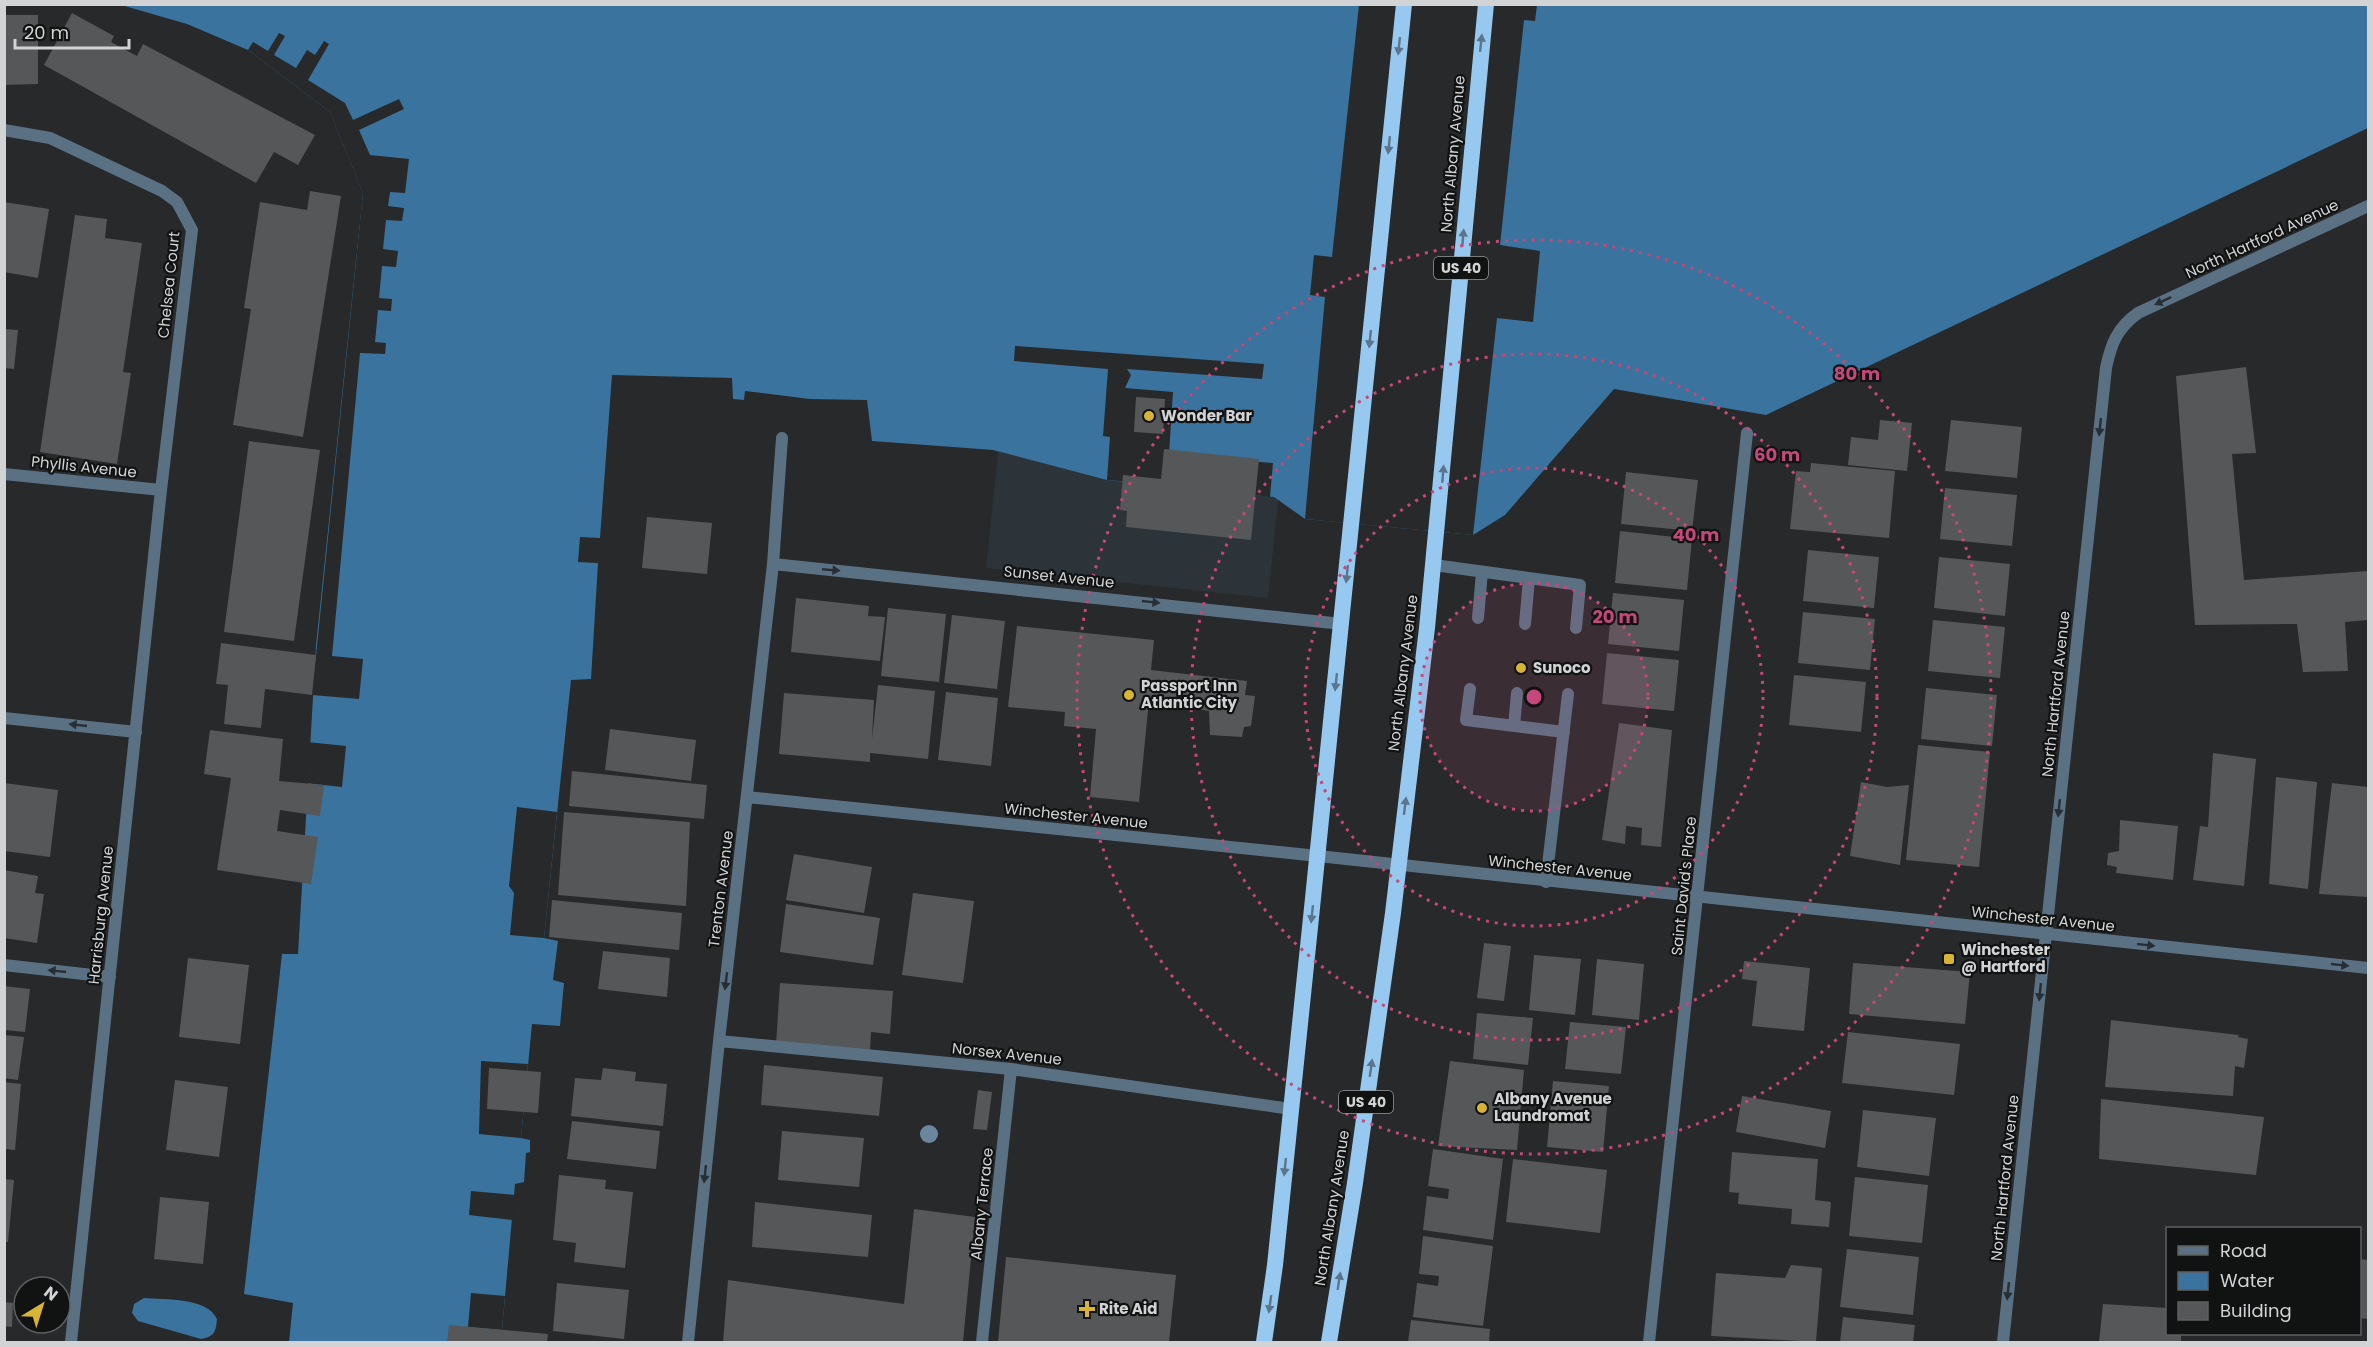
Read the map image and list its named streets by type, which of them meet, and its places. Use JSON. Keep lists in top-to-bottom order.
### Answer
{
  "streets": {
    "highway": ["North Albany Avenue", "US 40"],
    "street": [
      "North Hartford Avenue",
      "Chelsea Court",
      "Phyllis Avenue",
      "Sunset Avenue",
      "Winchester Avenue",
      "Saint David's Place",
      "Trenton Avenue",
      "Harrisburg Avenue",
      "Norsex Avenue",
      "Albany Terrace"
    ]
  },
  "crossings": [
    ["North Albany Avenue", "Winchester Avenue"],
    ["North Hartford Avenue", "Winchester Avenue"],
    ["Chelsea Court", "Phyllis Avenue"],
    ["Chelsea Court", "Harrisburg Avenue"],
    ["Phyllis Avenue", "Harrisburg Avenue"],
    ["Sunset Avenue", "Trenton Avenue"],
    ["Winchester Avenue", "Saint David's Place"],
    ["Winchester Avenue", "Trenton Avenue"],
    ["Trenton Avenue", "Norsex Avenue"],
    ["Norsex Avenue", "Albany Terrace"]
  ],
  "one_way": ["North Hartford Avenue", "Sunset Avenue", "Trenton Avenue"],
  "places": {
    "other": [
      "Wonder Bar",
      "Sunoco",
      "Passport Inn Atlantic City",
      "Albany Avenue Laundromat"
    ],
    "transit": ["Winchester @ Hartford"],
    "health": ["Rite Aid"]
  },
  "legend": ["Road", "Water", "Building"],
  "scale_bar": "20 m",
  "north": "top right",
  "rings": [
    "80 m",
    "60 m",
    "40 m",
    "20 m"
  ]
}
